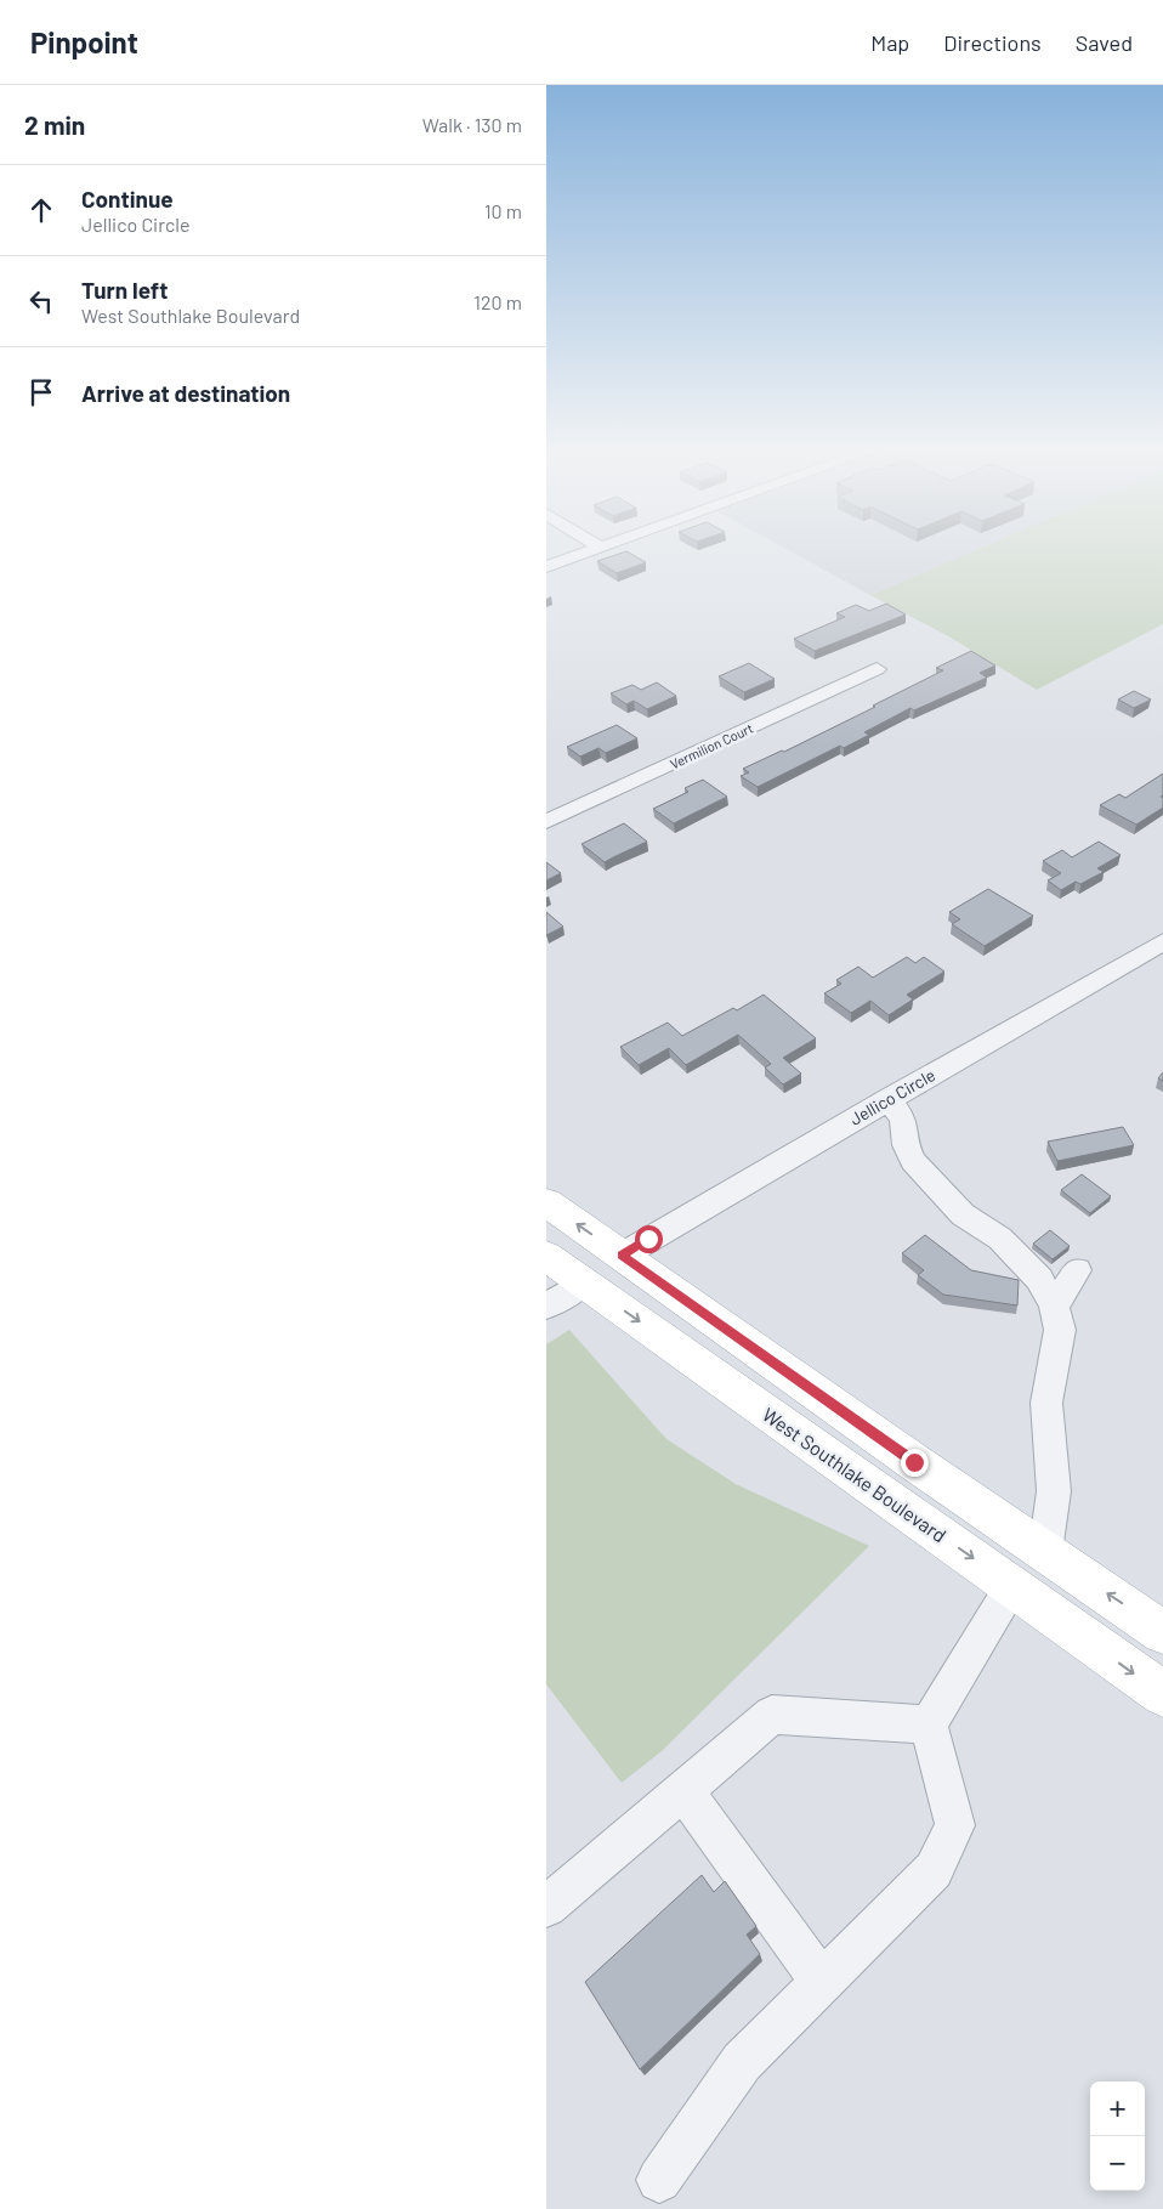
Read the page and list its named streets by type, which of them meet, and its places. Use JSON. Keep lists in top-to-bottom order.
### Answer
{
  "streets": {
    "main road": ["West Southlake Boulevard"],
    "street": ["Vermilion Court", "Jellico Circle"]
  },
  "page": {
    "header": "Pinpoint",
    "nav": ["Map", "Directions", "Saved"],
    "heading": ["2 min", "Walk · 130 m"],
    "list": [
      ["Continue", "Jellico Circle", "10 m"],
      ["Turn left", "West Southlake Boulevard", "120 m"],
      "Arrive at destination"
    ],
    "map_buttons": ["+", "−"]
  }
}
